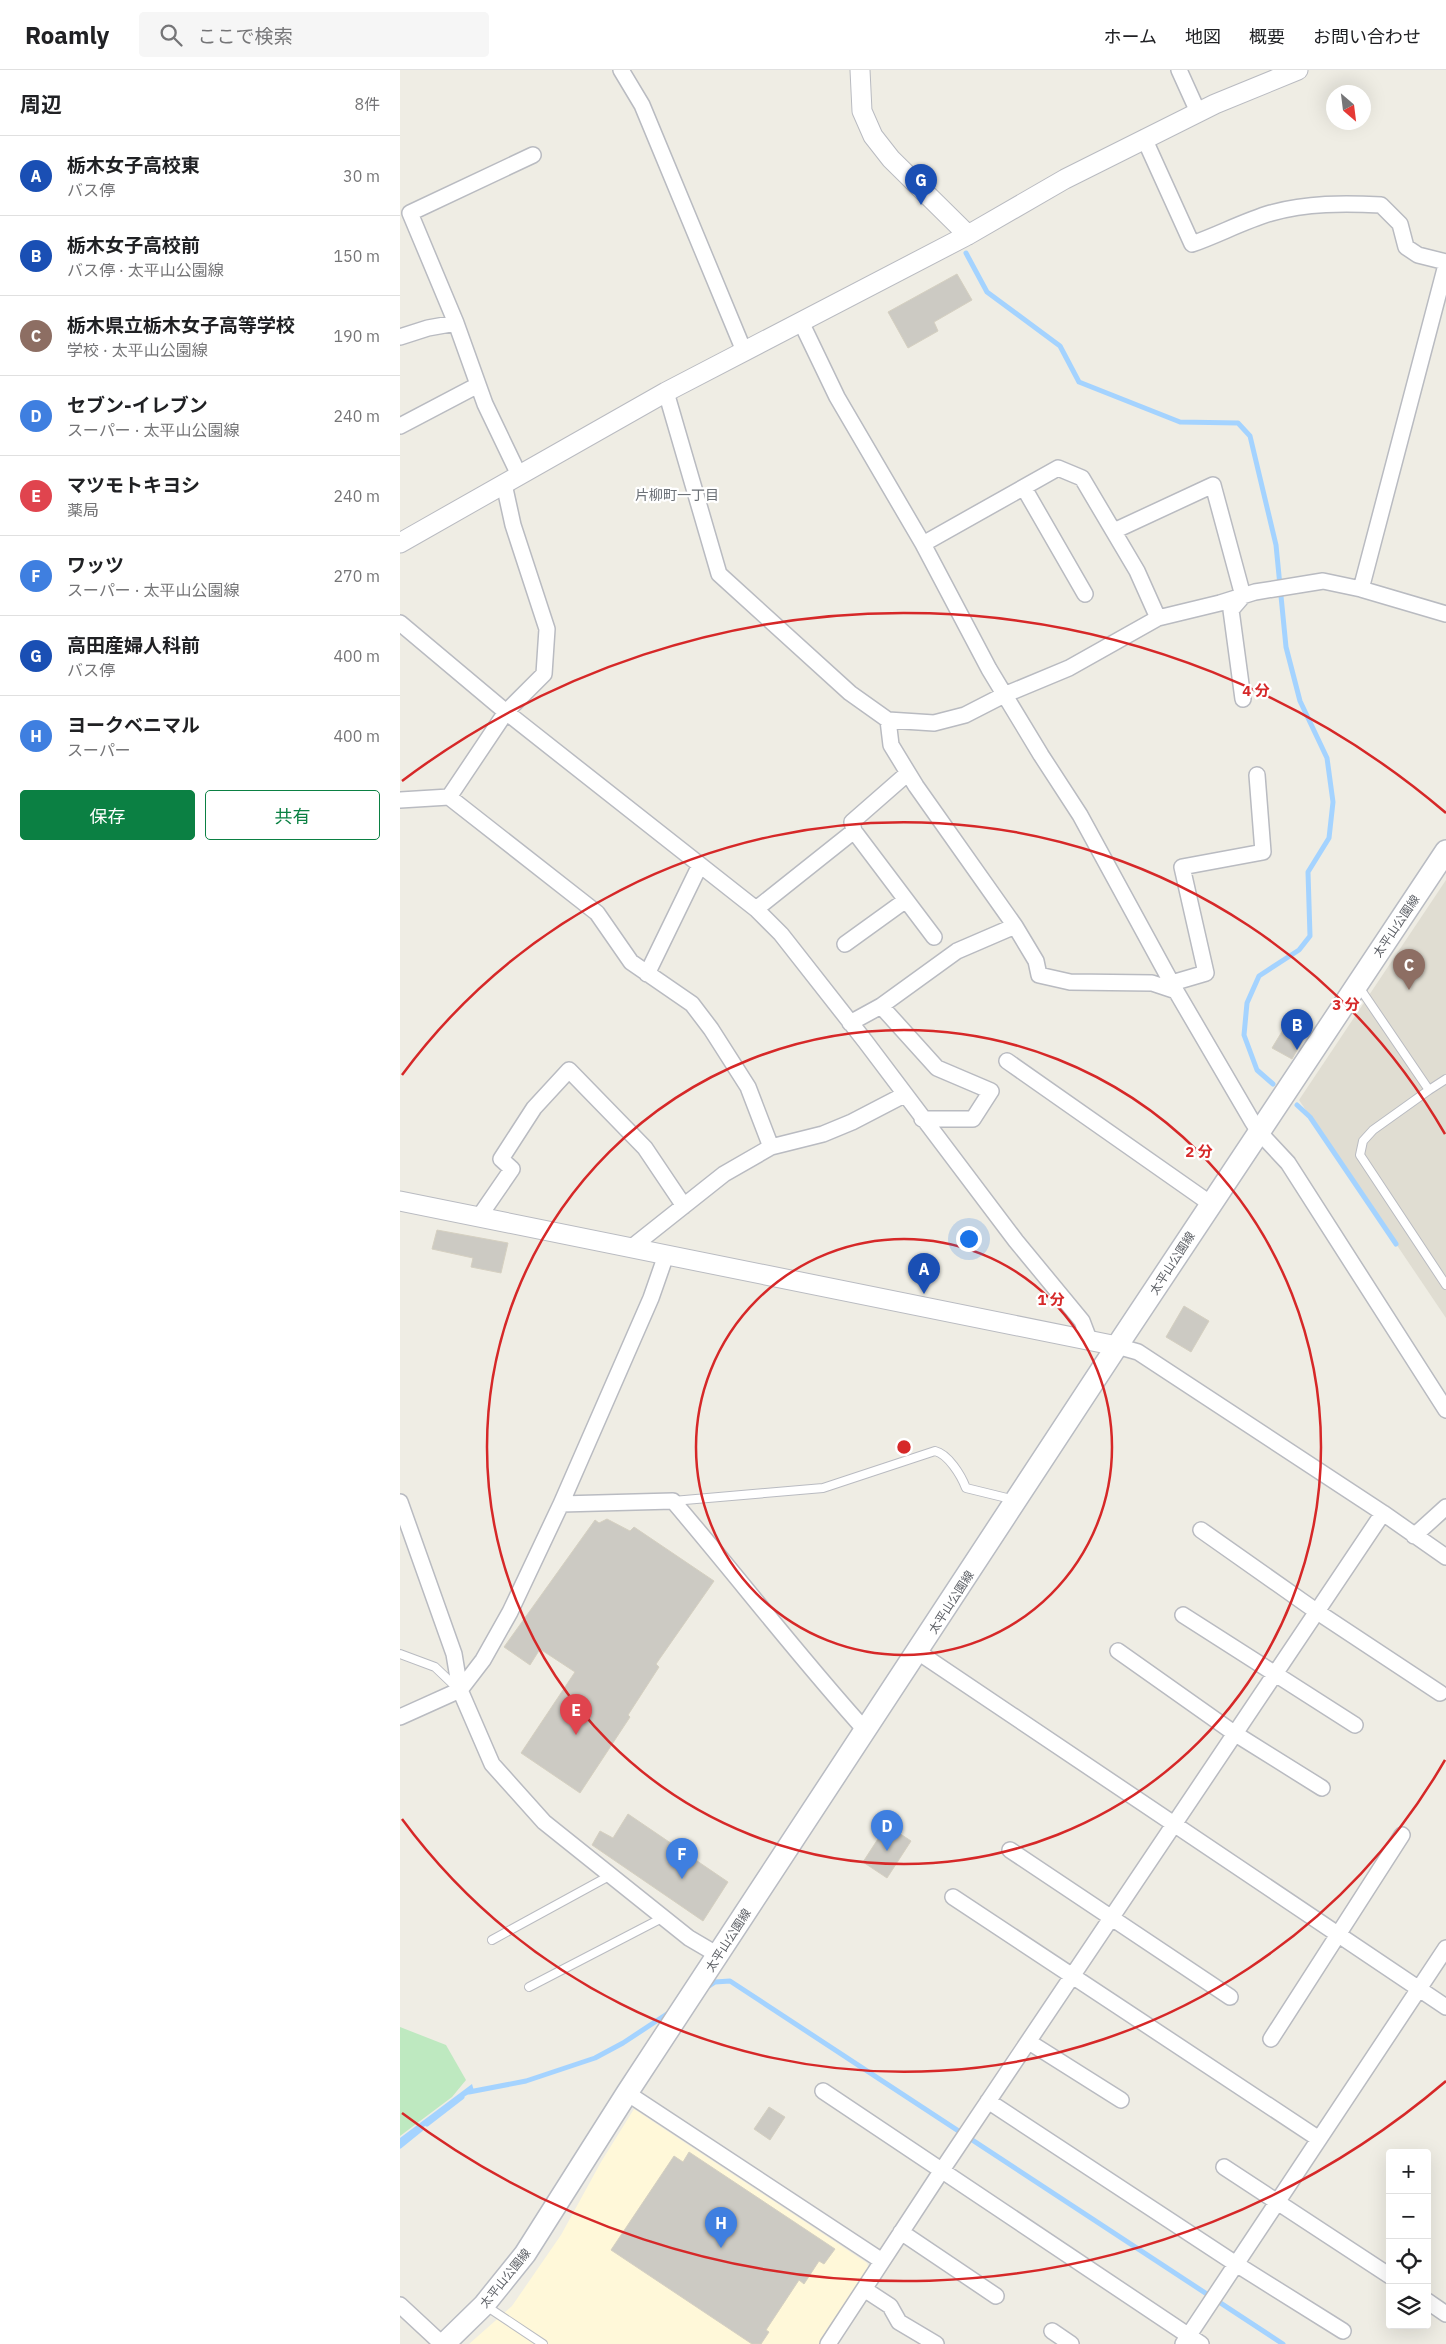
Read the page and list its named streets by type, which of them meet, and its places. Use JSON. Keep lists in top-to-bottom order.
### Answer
{
  "streets": {
    "main road": ["太平山公園線"]
  },
  "districts": ["片柳町一丁目"],
  "north": "bottom right",
  "page": {
    "header": "Roamly",
    "search": "ここで検索",
    "nav": [
      "ホーム",
      "地図",
      "概要",
      "お問い合わせ"
    ],
    "heading": ["周辺", "8件"],
    "list": [
      {
        "mark": "A",
        "name": "栃木女子高校東",
        "note": "バス停",
        "value": "30 m"
      },
      {
        "mark": "B",
        "name": "栃木女子高校前",
        "note": "バス停 · 太平山公園線",
        "value": "150 m"
      },
      {
        "mark": "C",
        "name": "栃木県立栃木女子高等学校",
        "note": "学校 · 太平山公園線",
        "value": "190 m"
      },
      {
        "mark": "D",
        "name": "セブン-イレブン",
        "note": "スーパー · 太平山公園線",
        "value": "240 m"
      },
      {
        "mark": "E",
        "name": "マツモトキヨシ",
        "note": "薬局",
        "value": "240 m"
      },
      {
        "mark": "F",
        "name": "ワッツ",
        "note": "スーパー · 太平山公園線",
        "value": "270 m"
      },
      {
        "mark": "G",
        "name": "高田産婦人科前",
        "note": "バス停",
        "value": "400 m"
      },
      {
        "mark": "H",
        "name": "ヨークベニマル",
        "note": "スーパー",
        "value": "400 m"
      }
    ],
    "pins": [
      "G",
      "C",
      "B",
      "A",
      "E",
      "D",
      "F",
      "H"
    ],
    "buttons": ["保存", "共有"],
    "map_buttons": ["+", "−"]
  },
  "rings": [
    "4 分",
    "3 分",
    "2 分",
    "1 分"
  ]
}
